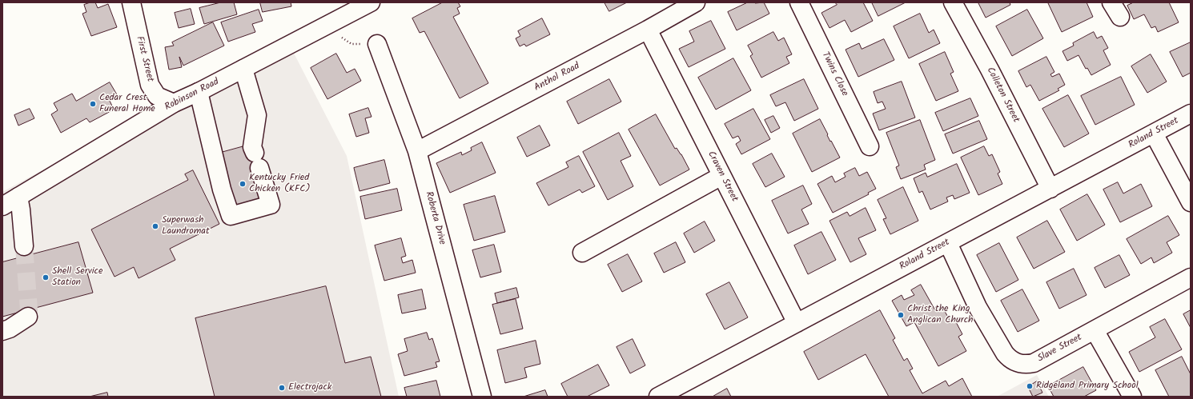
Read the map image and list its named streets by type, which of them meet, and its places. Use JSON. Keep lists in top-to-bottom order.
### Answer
{
  "streets": {
    "street": [
      "First Street",
      "Twins Close",
      "Anthol Road",
      "Robinson Road",
      "Colleton Street",
      "Roland Street",
      "Craven Street",
      "Roberta Drive",
      "Slave Street"
    ]
  },
  "crossings": [
    ["First Street", "Robinson Road"],
    ["Anthol Road", "Craven Street"],
    ["Anthol Road", "Roberta Drive"],
    ["Colleton Street", "Roland Street"],
    ["Roland Street", "Craven Street"],
    ["Roland Street", "Slave Street"]
  ],
  "places": [
    "Cedar Crest Funeral Home",
    "Kentucky Fried Chicken (KFC)",
    "Superwash Laundromat",
    "Shell Service Station",
    "Christ the King Anglican Church",
    "Ridgeland Primary School",
    "Electrojack"
  ]
}
